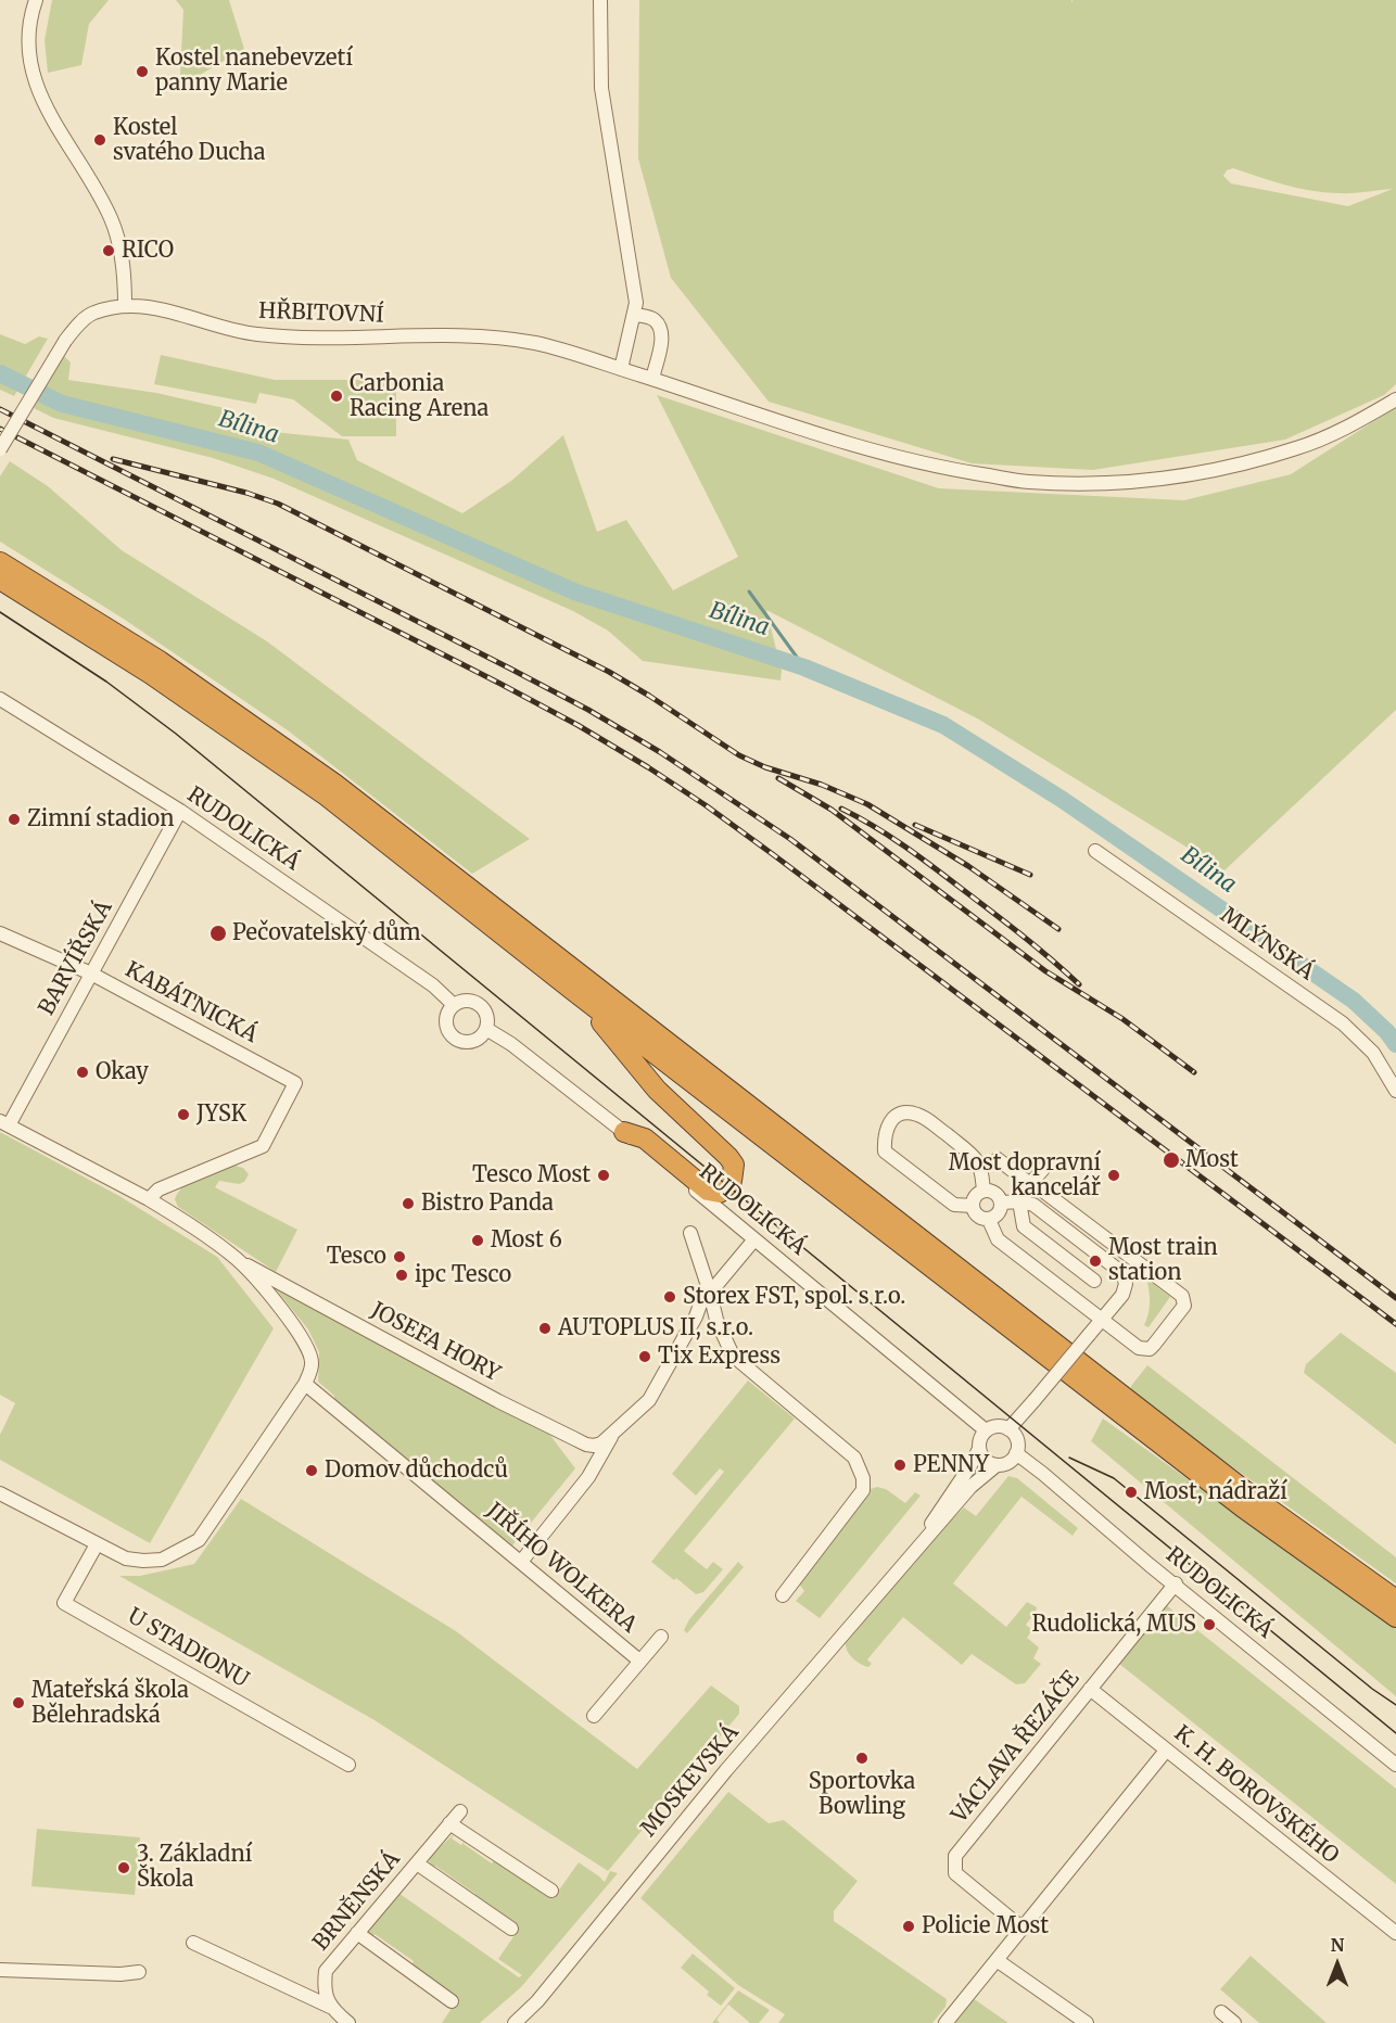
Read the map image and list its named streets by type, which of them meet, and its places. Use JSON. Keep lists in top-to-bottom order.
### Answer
{
  "streets": {
    "street": [
      "HŘBITOVNÍ",
      "RUDOLICKÁ",
      "MLÝNSKÁ",
      "BARVÍŘSKÁ",
      "KABÁTNICKÁ",
      "JOSEFA HORY",
      "JIŘÍHO WOLKERA",
      "U STADIONU",
      "VÁCLAVA ŘEZÁČE",
      "MOSKEVSKÁ",
      "K. H. BOROVSKÉHO",
      "BRNĚNSKÁ"
    ]
  },
  "crossings": [
    ["RUDOLICKÁ", "BARVÍŘSKÁ"],
    ["RUDOLICKÁ", "JOSEFA HORY"],
    ["RUDOLICKÁ", "VÁCLAVA ŘEZÁČE"],
    ["RUDOLICKÁ", "MOSKEVSKÁ"],
    ["BARVÍŘSKÁ", "KABÁTNICKÁ"],
    ["JOSEFA HORY", "JIŘÍHO WOLKERA"],
    ["VÁCLAVA ŘEZÁČE", "K. H. BOROVSKÉHO"]
  ],
  "water": ["Bílina"],
  "places": [
    "Kostel nanebevzetí panny Marie",
    "Kostel svatého Ducha",
    "RICO",
    "Carbonia Racing Arena",
    "Zimní stadion",
    "Pečovatelský dům",
    "Okay",
    "JYSK",
    "Most",
    "Tesco Most",
    "Most dopravní kancelář",
    "Bistro Panda",
    "Most 6",
    "Tesco",
    "Most train station",
    "ipc Tesco",
    "Storex FST, spol. s r.o.",
    "AUTOPLUS II, s.r.o.",
    "Tix Express",
    "PENNY",
    "Domov důchodců",
    "Most, nádraží",
    "Rudolická, MUS",
    "Mateřská škola Bělehradská",
    "Sportovka Bowling",
    "3. Základní Škola",
    "Policie Most"
  ],
  "north": "top"
}
